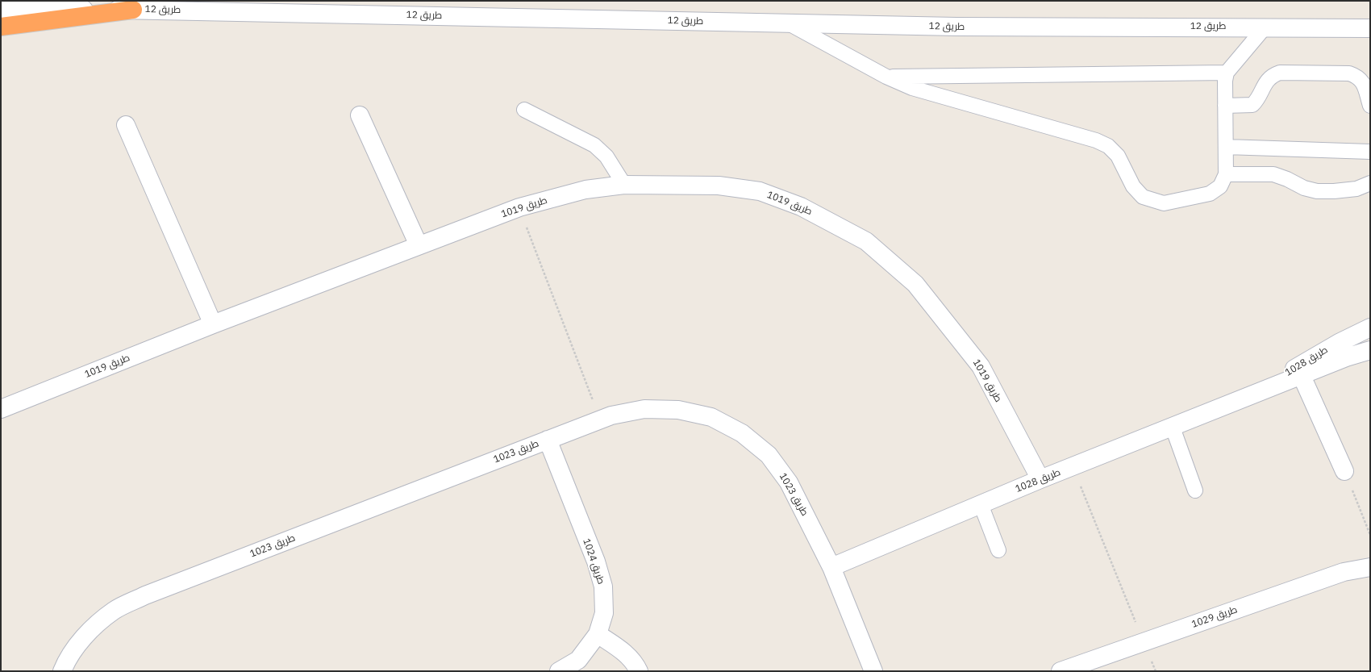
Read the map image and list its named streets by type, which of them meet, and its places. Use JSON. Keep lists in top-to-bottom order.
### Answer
{
  "streets": {
    "street": [
      "طريق 12",
      "طريق 1019",
      "طريق 1028",
      "طريق 1023",
      "طريق 1024",
      "طريق 1029"
    ]
  },
  "crossings": [
    ["طريق 1019", "طريق 1028"],
    ["طريق 1028", "طريق 1023"],
    ["طريق 1023", "طريق 1024"]
  ]
}
